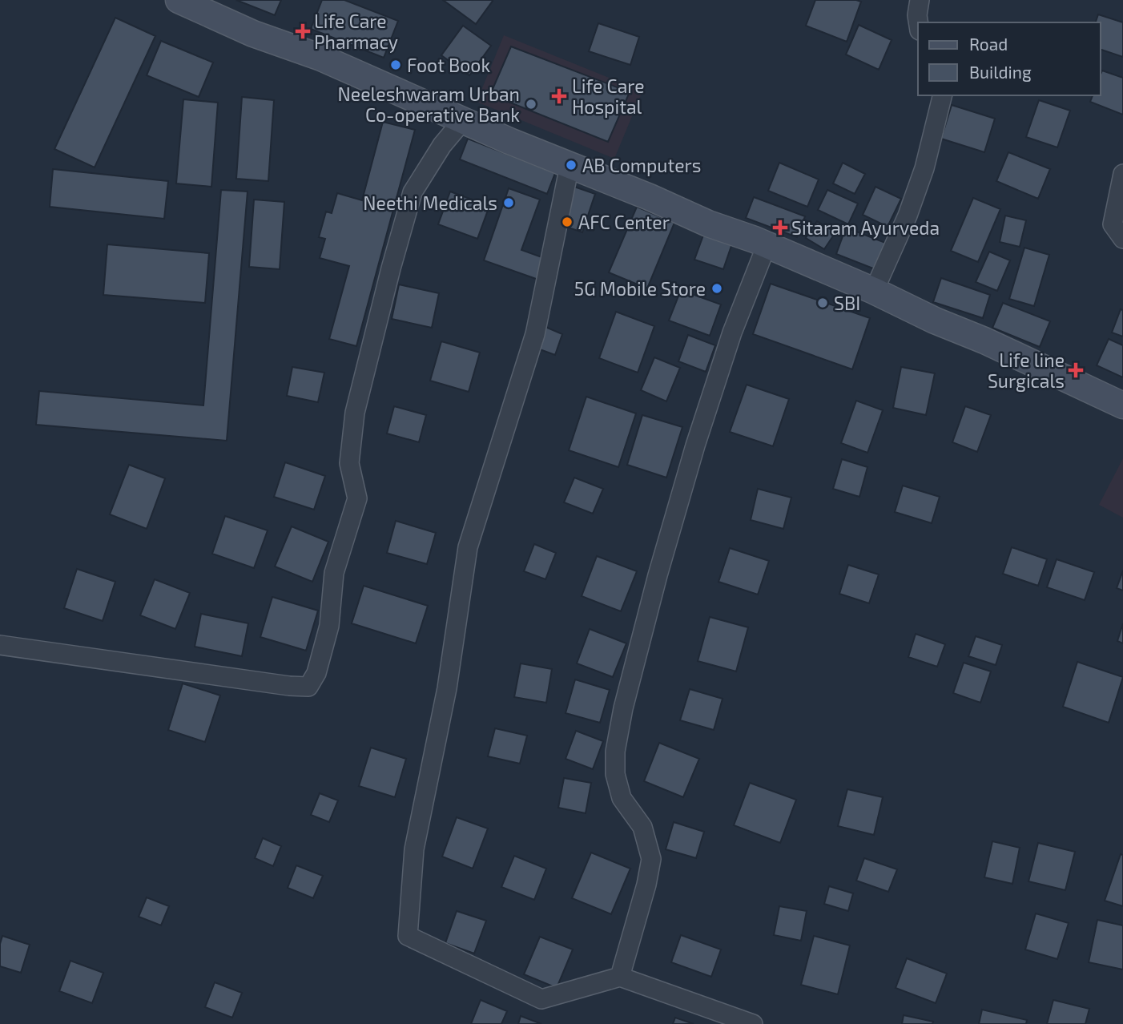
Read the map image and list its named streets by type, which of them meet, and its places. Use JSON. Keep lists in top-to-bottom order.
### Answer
{
  "places": {
    "health": [
      "Life Care Pharmacy",
      "Life Care Hospital",
      "Sitaram Ayurveda",
      "Life line Surgicals"
    ],
    "other": [
      "Foot Book",
      "Neeleshwaram Urban Co-operative Bank",
      "AB Computers",
      "Neethi Medicals",
      "AFC Center",
      "5G Mobile Store",
      "SBI"
    ]
  },
  "legend": ["Road", "Building"]
}
